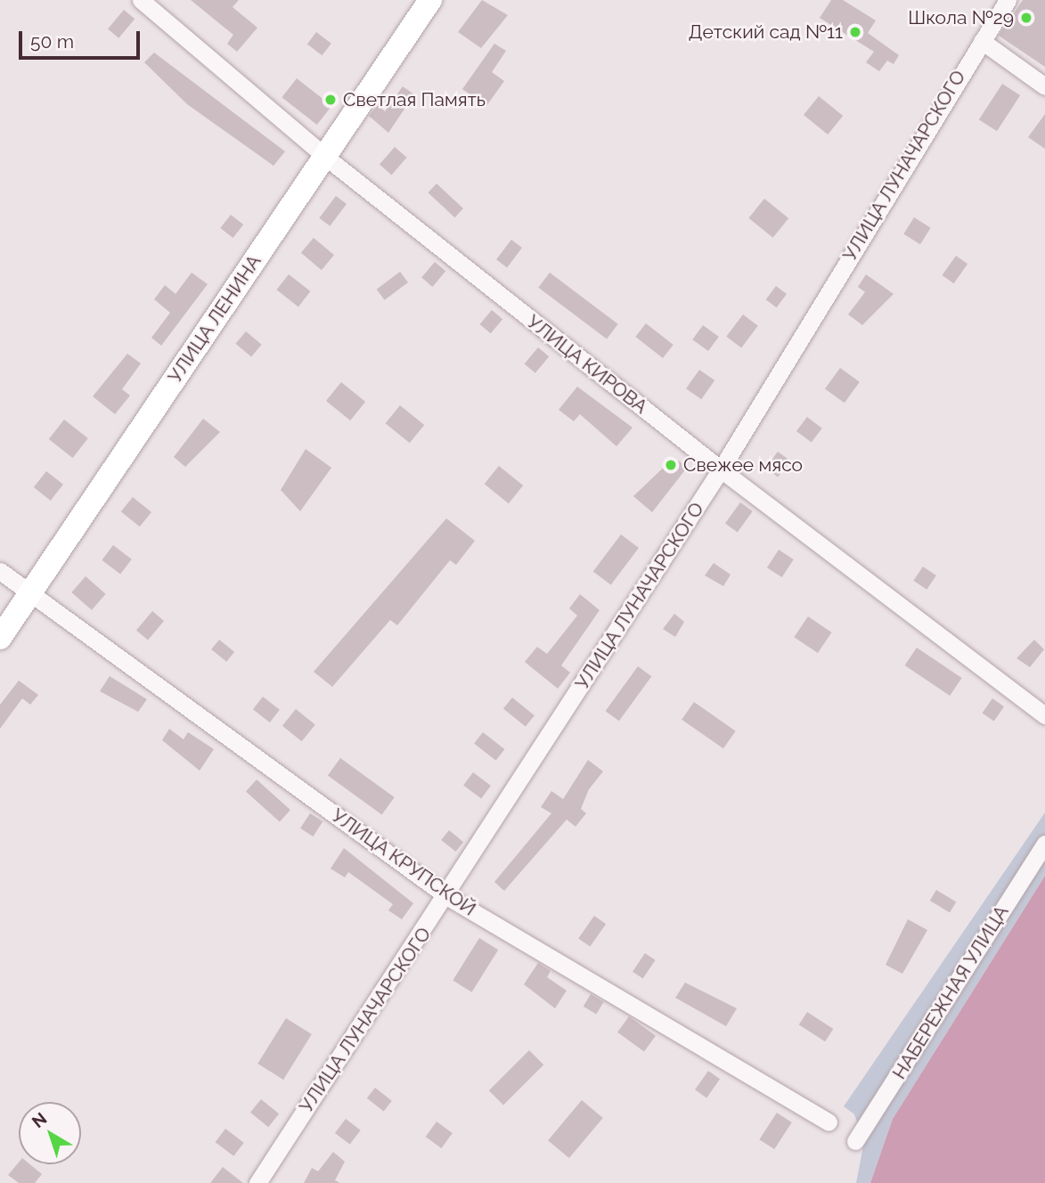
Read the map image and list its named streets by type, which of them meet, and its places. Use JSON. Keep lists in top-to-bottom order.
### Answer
{
  "streets": {
    "street": [
      "УЛИЦА ЛУНАЧАРСКОГО",
      "УЛИЦА ЛЕНИНА",
      "УЛИЦА КИРОВА",
      "УЛИЦА КРУПСКОЙ",
      "НАБЕРЕЖНАЯ УЛИЦА"
    ]
  },
  "crossings": [
    ["УЛИЦА ЛУНАЧАРСКОГО", "УЛИЦА КИРОВА"],
    ["УЛИЦА ЛУНАЧАРСКОГО", "УЛИЦА КРУПСКОЙ"],
    ["УЛИЦА ЛЕНИНА", "УЛИЦА КИРОВА"],
    ["УЛИЦА ЛЕНИНА", "УЛИЦА КРУПСКОЙ"]
  ],
  "places": [
    "Школа №29",
    "Детский сад №11",
    "Светлая Память",
    "Свежее мясо"
  ],
  "scale_bar": "50 m",
  "north": "top left"
}
